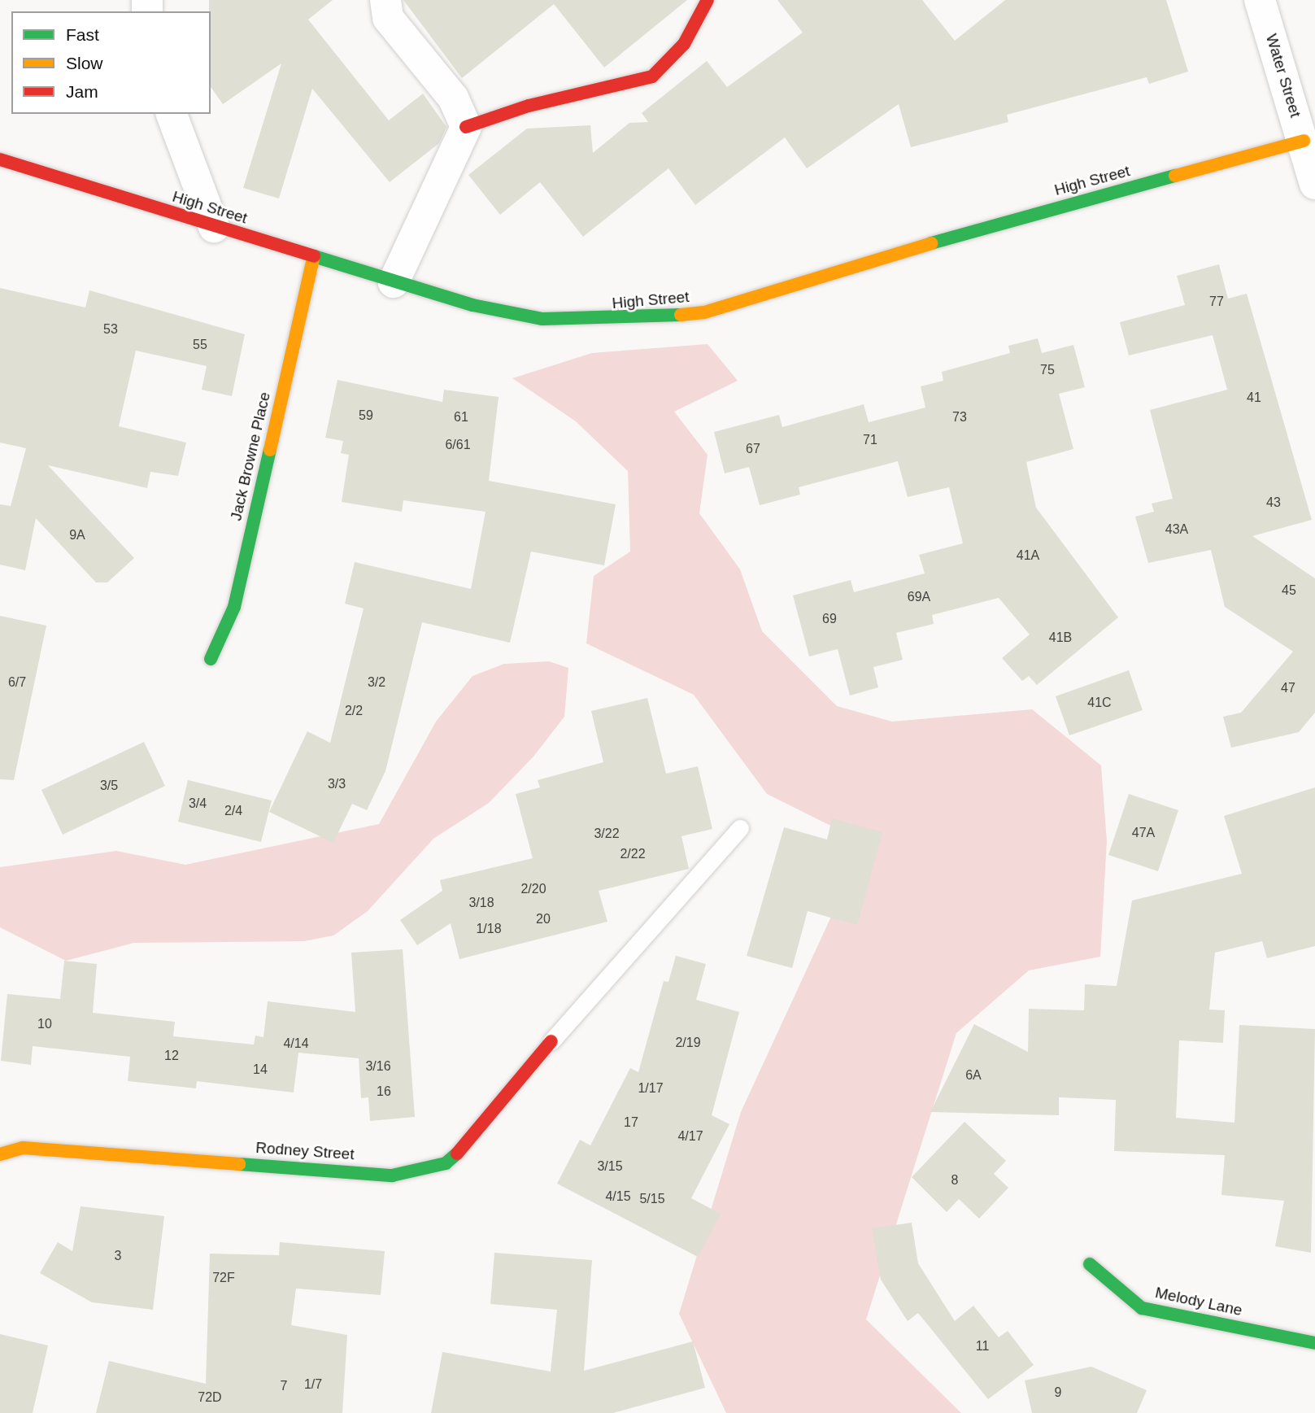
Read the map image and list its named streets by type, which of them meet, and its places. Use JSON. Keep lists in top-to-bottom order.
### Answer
{
  "streets": {
    "street": [
      "Water Street",
      "High Street",
      "Jack Browne Place",
      "Rodney Street",
      "Melody Lane"
    ]
  },
  "crossings": [
    ["Water Street", "High Street"],
    ["High Street", "Jack Browne Place"]
  ],
  "house_numbers": [
    "77",
    "53",
    "55",
    "75",
    "41",
    "59",
    "61",
    "73",
    "71",
    "6/61",
    "67",
    "43",
    "43A",
    "9A",
    "41A",
    "45",
    "69A",
    "69",
    "41B",
    "6/7",
    "3/2",
    "47",
    "41C",
    "2/2",
    "3/3",
    "3/5",
    "3/4",
    "2/4",
    "47A",
    "3/22",
    "2/22",
    "2/20",
    "3/18",
    "20",
    "1/18",
    "10",
    "2/19",
    "4/14",
    "12",
    "3/16",
    "14",
    "6A",
    "1/17",
    "16",
    "17",
    "4/17",
    "3/15",
    "8",
    "4/15",
    "5/15",
    "3",
    "72F",
    "11",
    "1/7",
    "7",
    "9",
    "72D"
  ],
  "legend": ["Fast", "Slow", "Jam"]
}
